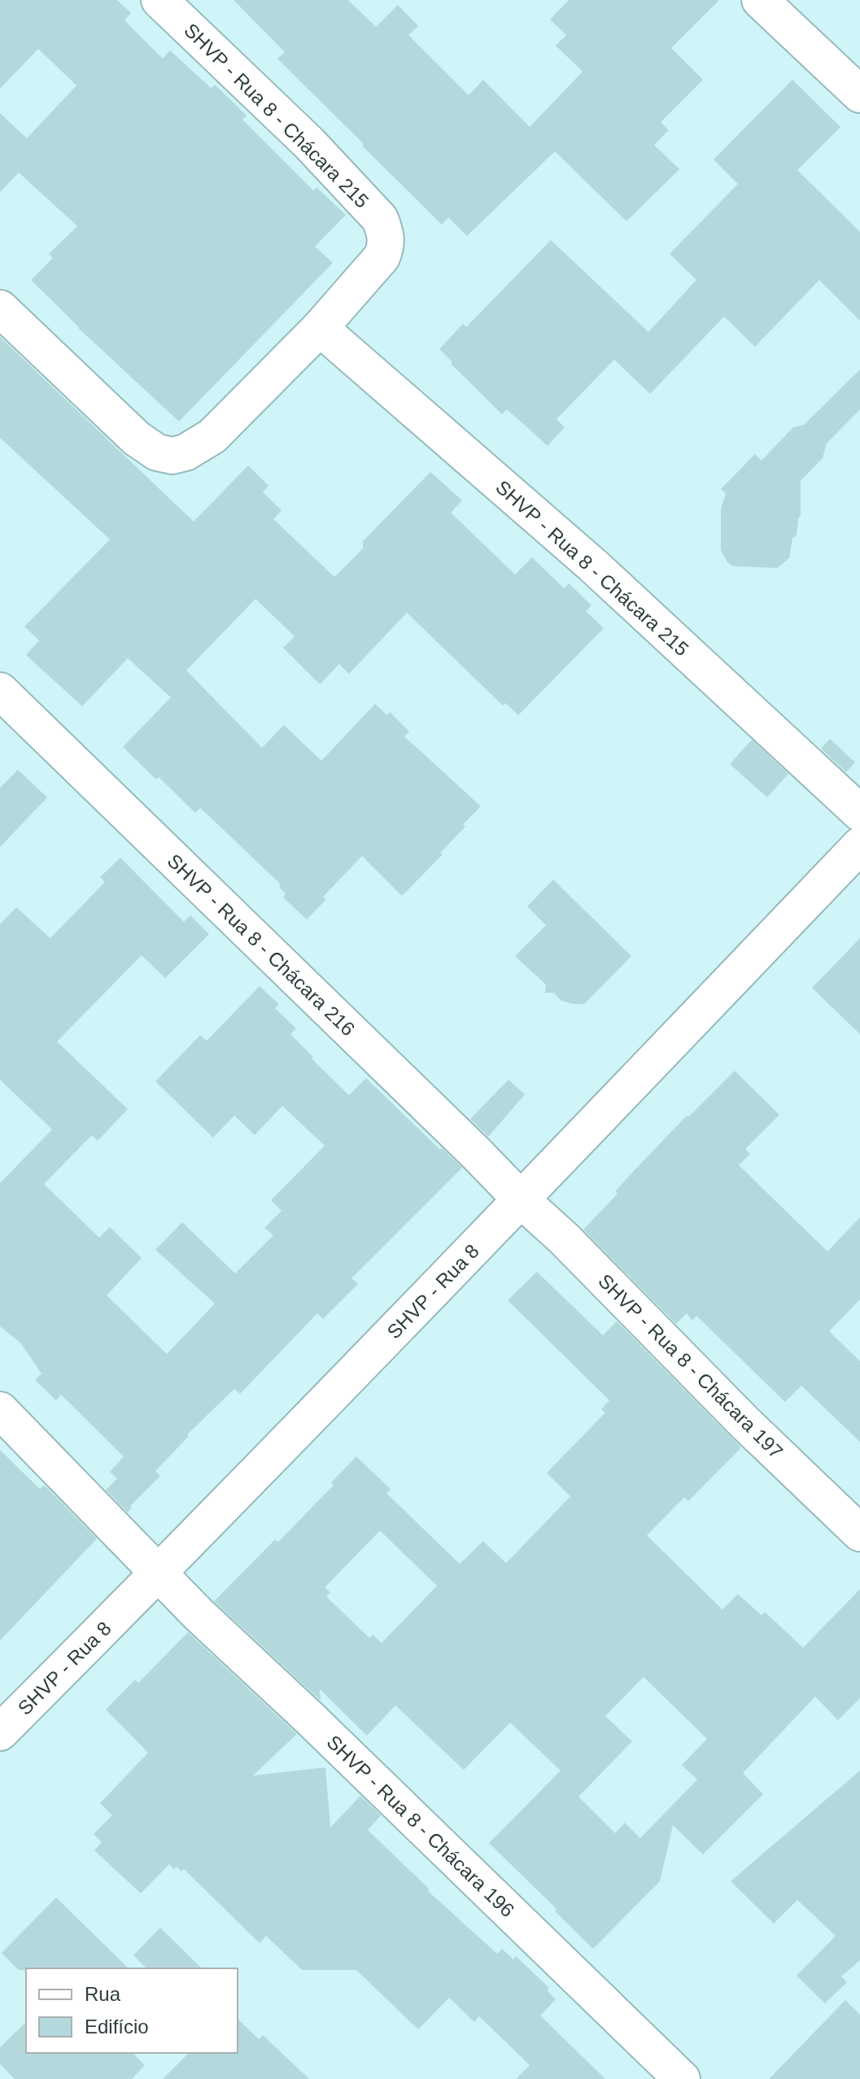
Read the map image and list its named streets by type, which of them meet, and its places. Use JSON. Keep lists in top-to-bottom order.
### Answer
{
  "streets": {
    "street": [
      "SHVP - Rua 8 - Chácara 215",
      "SHVP - Rua 8 - Chácara 216",
      "SHVP - Rua 8",
      "SHVP - Rua 8 - Chácara 197",
      "SHVP - Rua 8 - Chácara 196"
    ]
  },
  "crossings": [
    ["SHVP - Rua 8 - Chácara 216", "SHVP - Rua 8"],
    ["SHVP - Rua 8 - Chácara 216", "SHVP - Rua 8 - Chácara 197"],
    ["SHVP - Rua 8", "SHVP - Rua 8 - Chácara 197"],
    ["SHVP - Rua 8", "SHVP - Rua 8 - Chácara 196"]
  ],
  "legend": ["Rua", "Edifício"]
}
